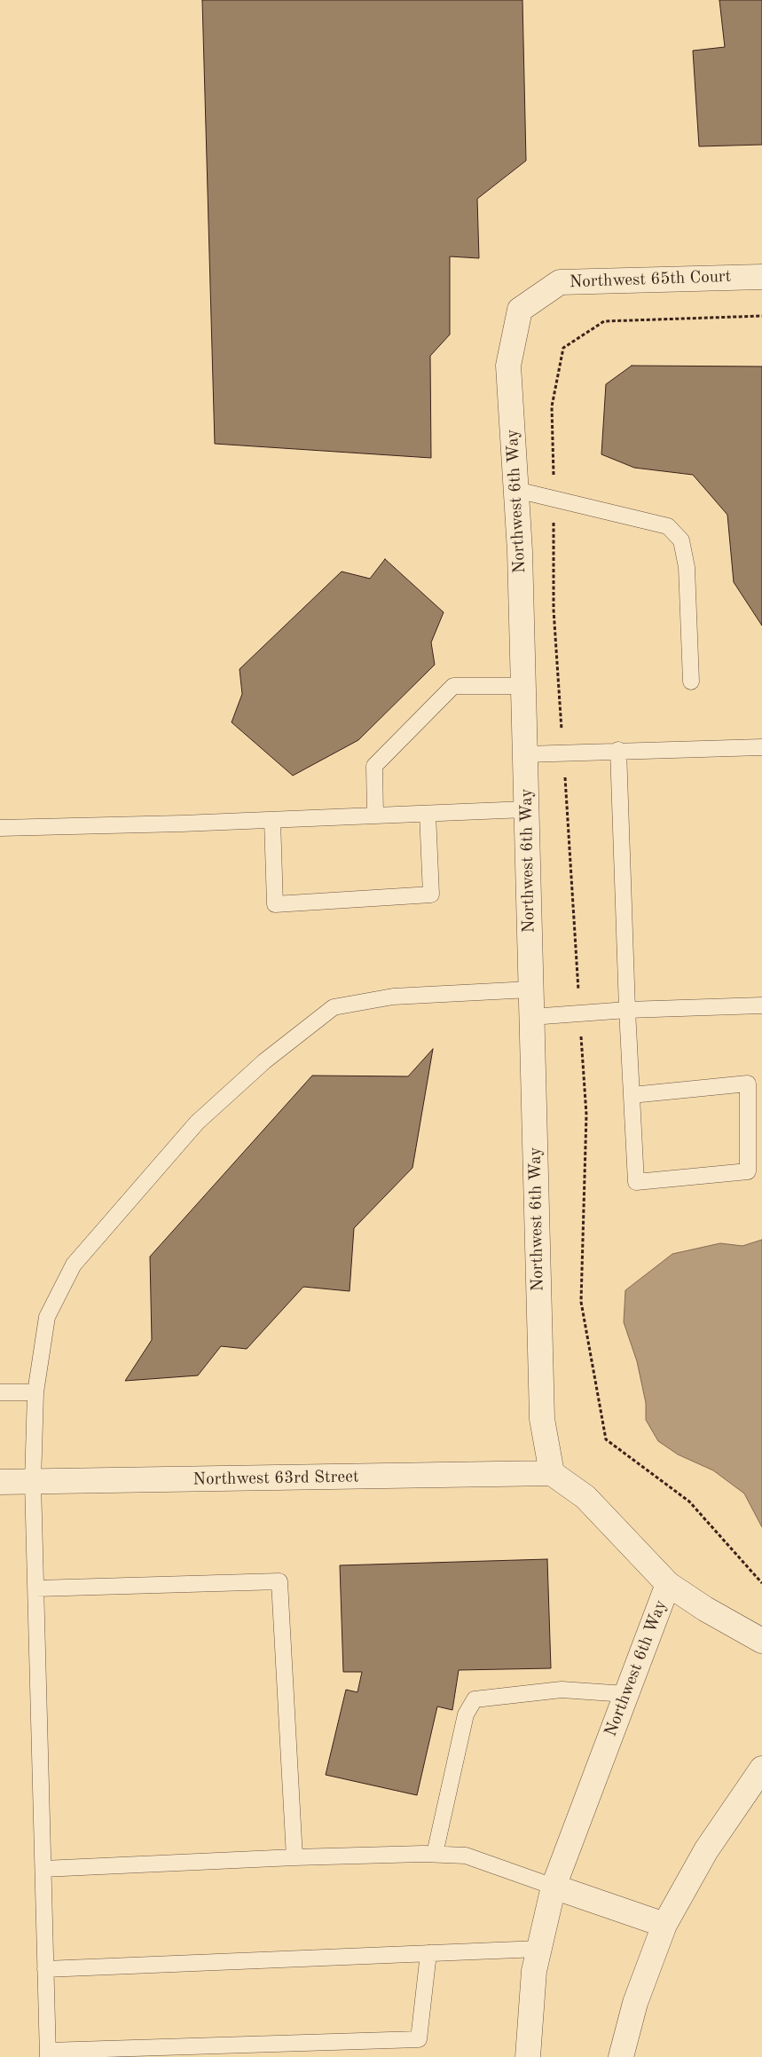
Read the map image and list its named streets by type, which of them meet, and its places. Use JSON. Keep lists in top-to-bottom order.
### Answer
{
  "streets": {
    "street": ["Northwest 65th Court", "Northwest 6th Way", "Northwest 63rd Street"]
  },
  "crossings": [
    ["Northwest 65th Court", "Northwest 6th Way"],
    ["Northwest 6th Way", "Northwest 63rd Street"]
  ]
}
